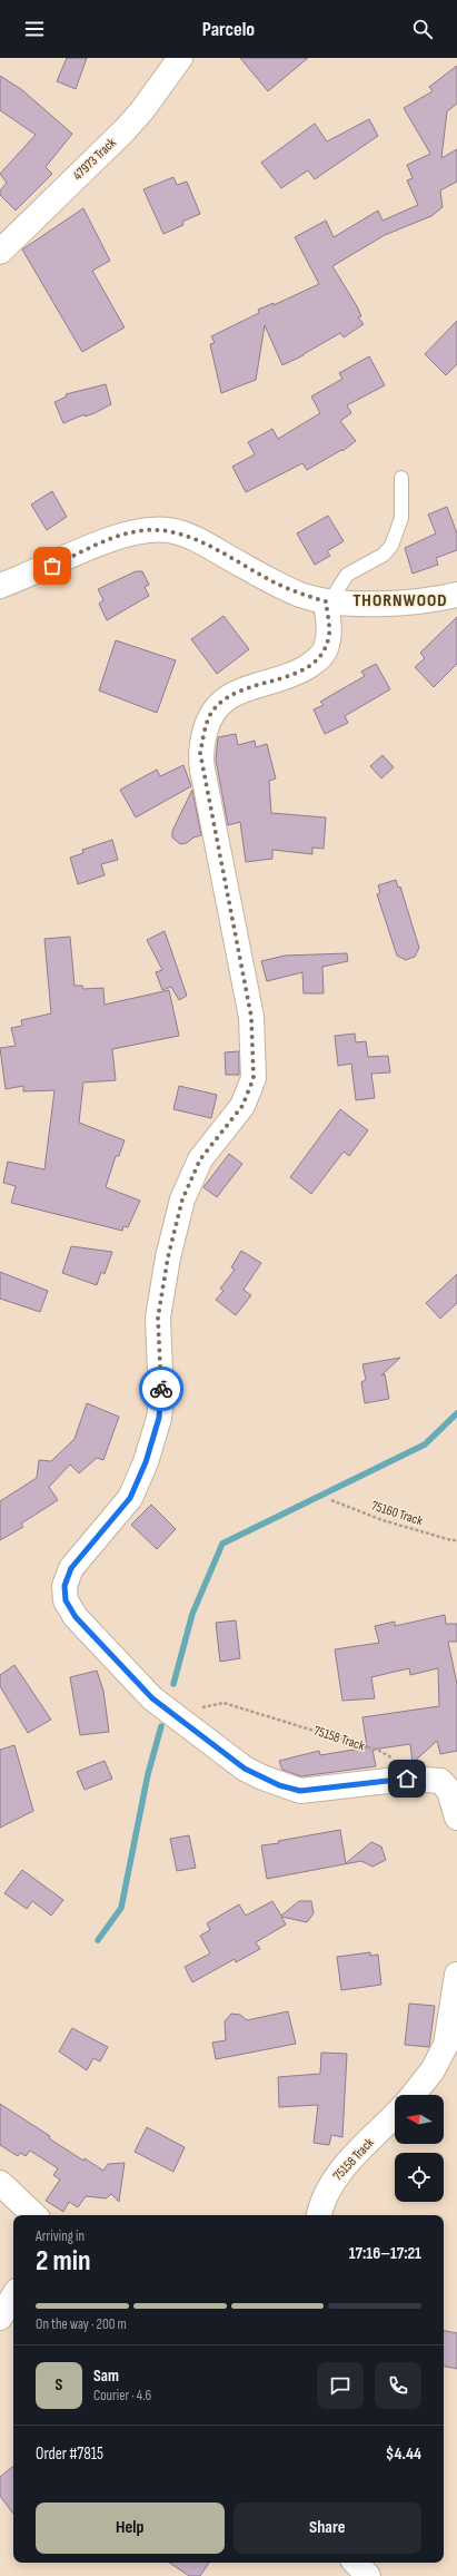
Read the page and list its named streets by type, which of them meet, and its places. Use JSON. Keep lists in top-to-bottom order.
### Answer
{
  "streets": {
    "street": ["47973 Track", "75158 Track"],
    "path": ["75160 Track"]
  },
  "districts": ["THORNWOOD"],
  "north": "left",
  "page": {
    "header": "Parcelo",
    "heading": ["2 min", "Arriving in", "17:16–17:21"],
    "panel": [
      "Sam",
      "Courier · 4.6",
      "Order #7815",
      "$4.44"
    ],
    "bar": "On the way · 200 m",
    "round": "S",
    "buttons": ["Help", "Share"]
  }
}
